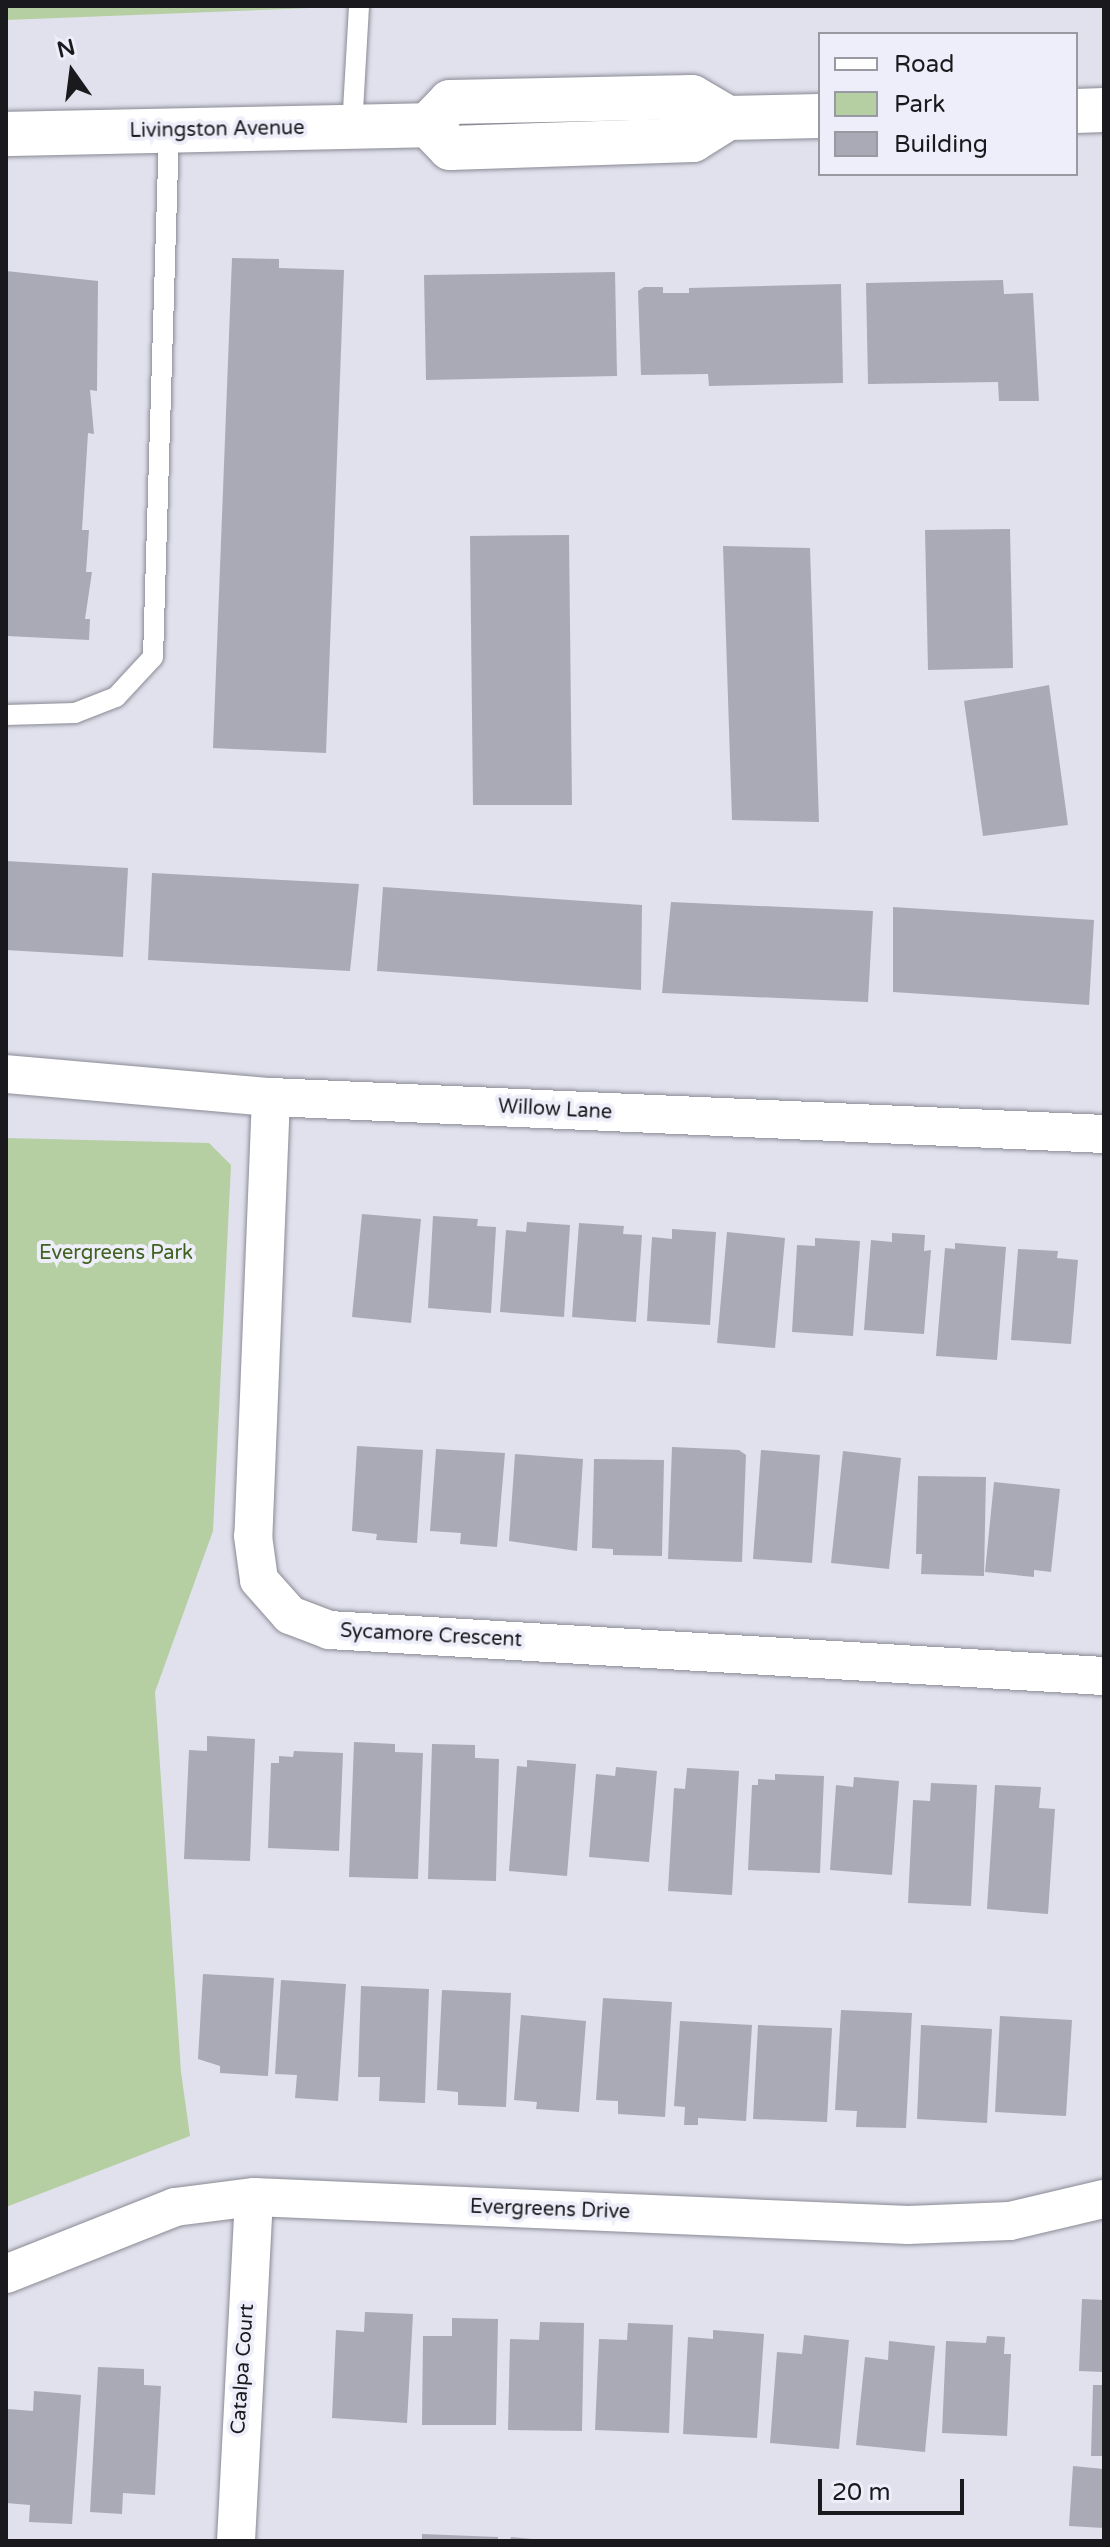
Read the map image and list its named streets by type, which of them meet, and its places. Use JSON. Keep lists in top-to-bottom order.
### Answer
{
  "streets": {
    "main road": ["Livingston Avenue"],
    "street": [
      "Willow Lane",
      "Sycamore Crescent",
      "Evergreens Drive",
      "Catalpa Court"
    ]
  },
  "crossings": [
    ["Willow Lane", "Sycamore Crescent"],
    ["Evergreens Drive", "Catalpa Court"]
  ],
  "parks": ["Evergreens Park"],
  "legend": ["Road", "Park", "Building"],
  "scale_bar": "20 m",
  "north": "top"
}
